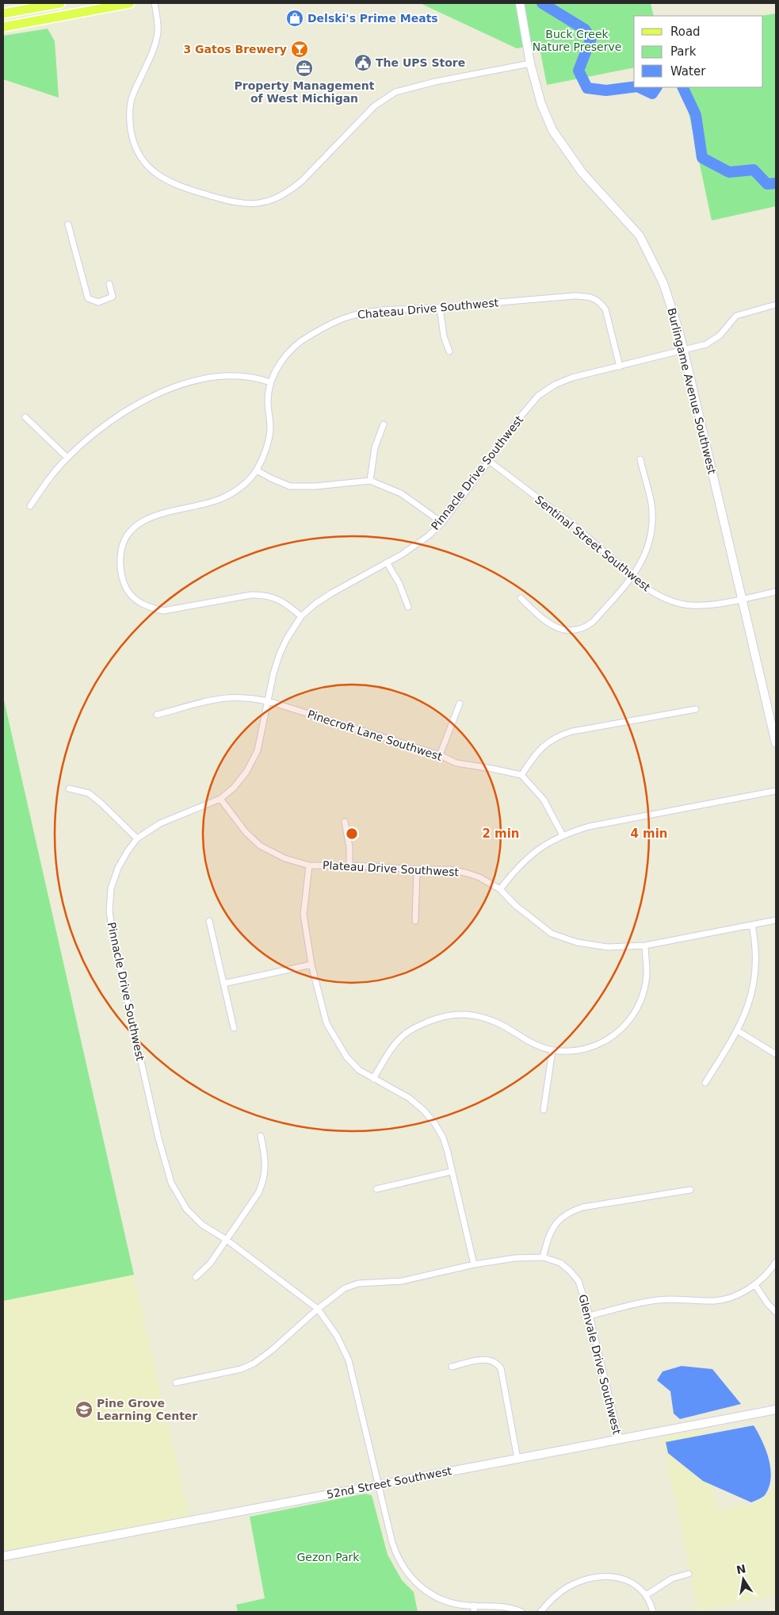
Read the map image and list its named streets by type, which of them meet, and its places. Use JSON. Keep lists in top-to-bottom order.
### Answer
{
  "streets": {
    "street": [
      "Chateau Drive Southwest",
      "Burlingame Avenue Southwest",
      "Pinnacle Drive Southwest",
      "Sentinal Street Southwest",
      "Pinecroft Lane Southwest",
      "Plateau Drive Southwest",
      "Glenvale Drive Southwest",
      "52nd Street Southwest"
    ]
  },
  "crossings": [
    ["Chateau Drive Southwest", "Pinnacle Drive Southwest"],
    ["Burlingame Avenue Southwest", "Pinnacle Drive Southwest"],
    ["Burlingame Avenue Southwest", "Sentinal Street Southwest"],
    ["Pinnacle Drive Southwest", "Sentinal Street Southwest"],
    ["Pinnacle Drive Southwest", "Pinecroft Lane Southwest"],
    ["Pinnacle Drive Southwest", "Plateau Drive Southwest"],
    ["Pinnacle Drive Southwest", "Glenvale Drive Southwest"],
    ["Pinnacle Drive Southwest", "52nd Street Southwest"],
    ["Glenvale Drive Southwest", "52nd Street Southwest"]
  ],
  "parks": ["Buck Creek Nature Preserve", "Gezon Park"],
  "places": {
    "shop": ["Delski's Prime Meats"],
    "bar": ["3 Gatos Brewery"],
    "public building": ["The UPS Store"],
    "office": ["Property Management of West Michigan"],
    "school or university": ["Pine Grove Learning Center"]
  },
  "legend": ["Road", "Park", "Water"],
  "north": "top",
  "rings": ["2 min", "4 min"]
}
